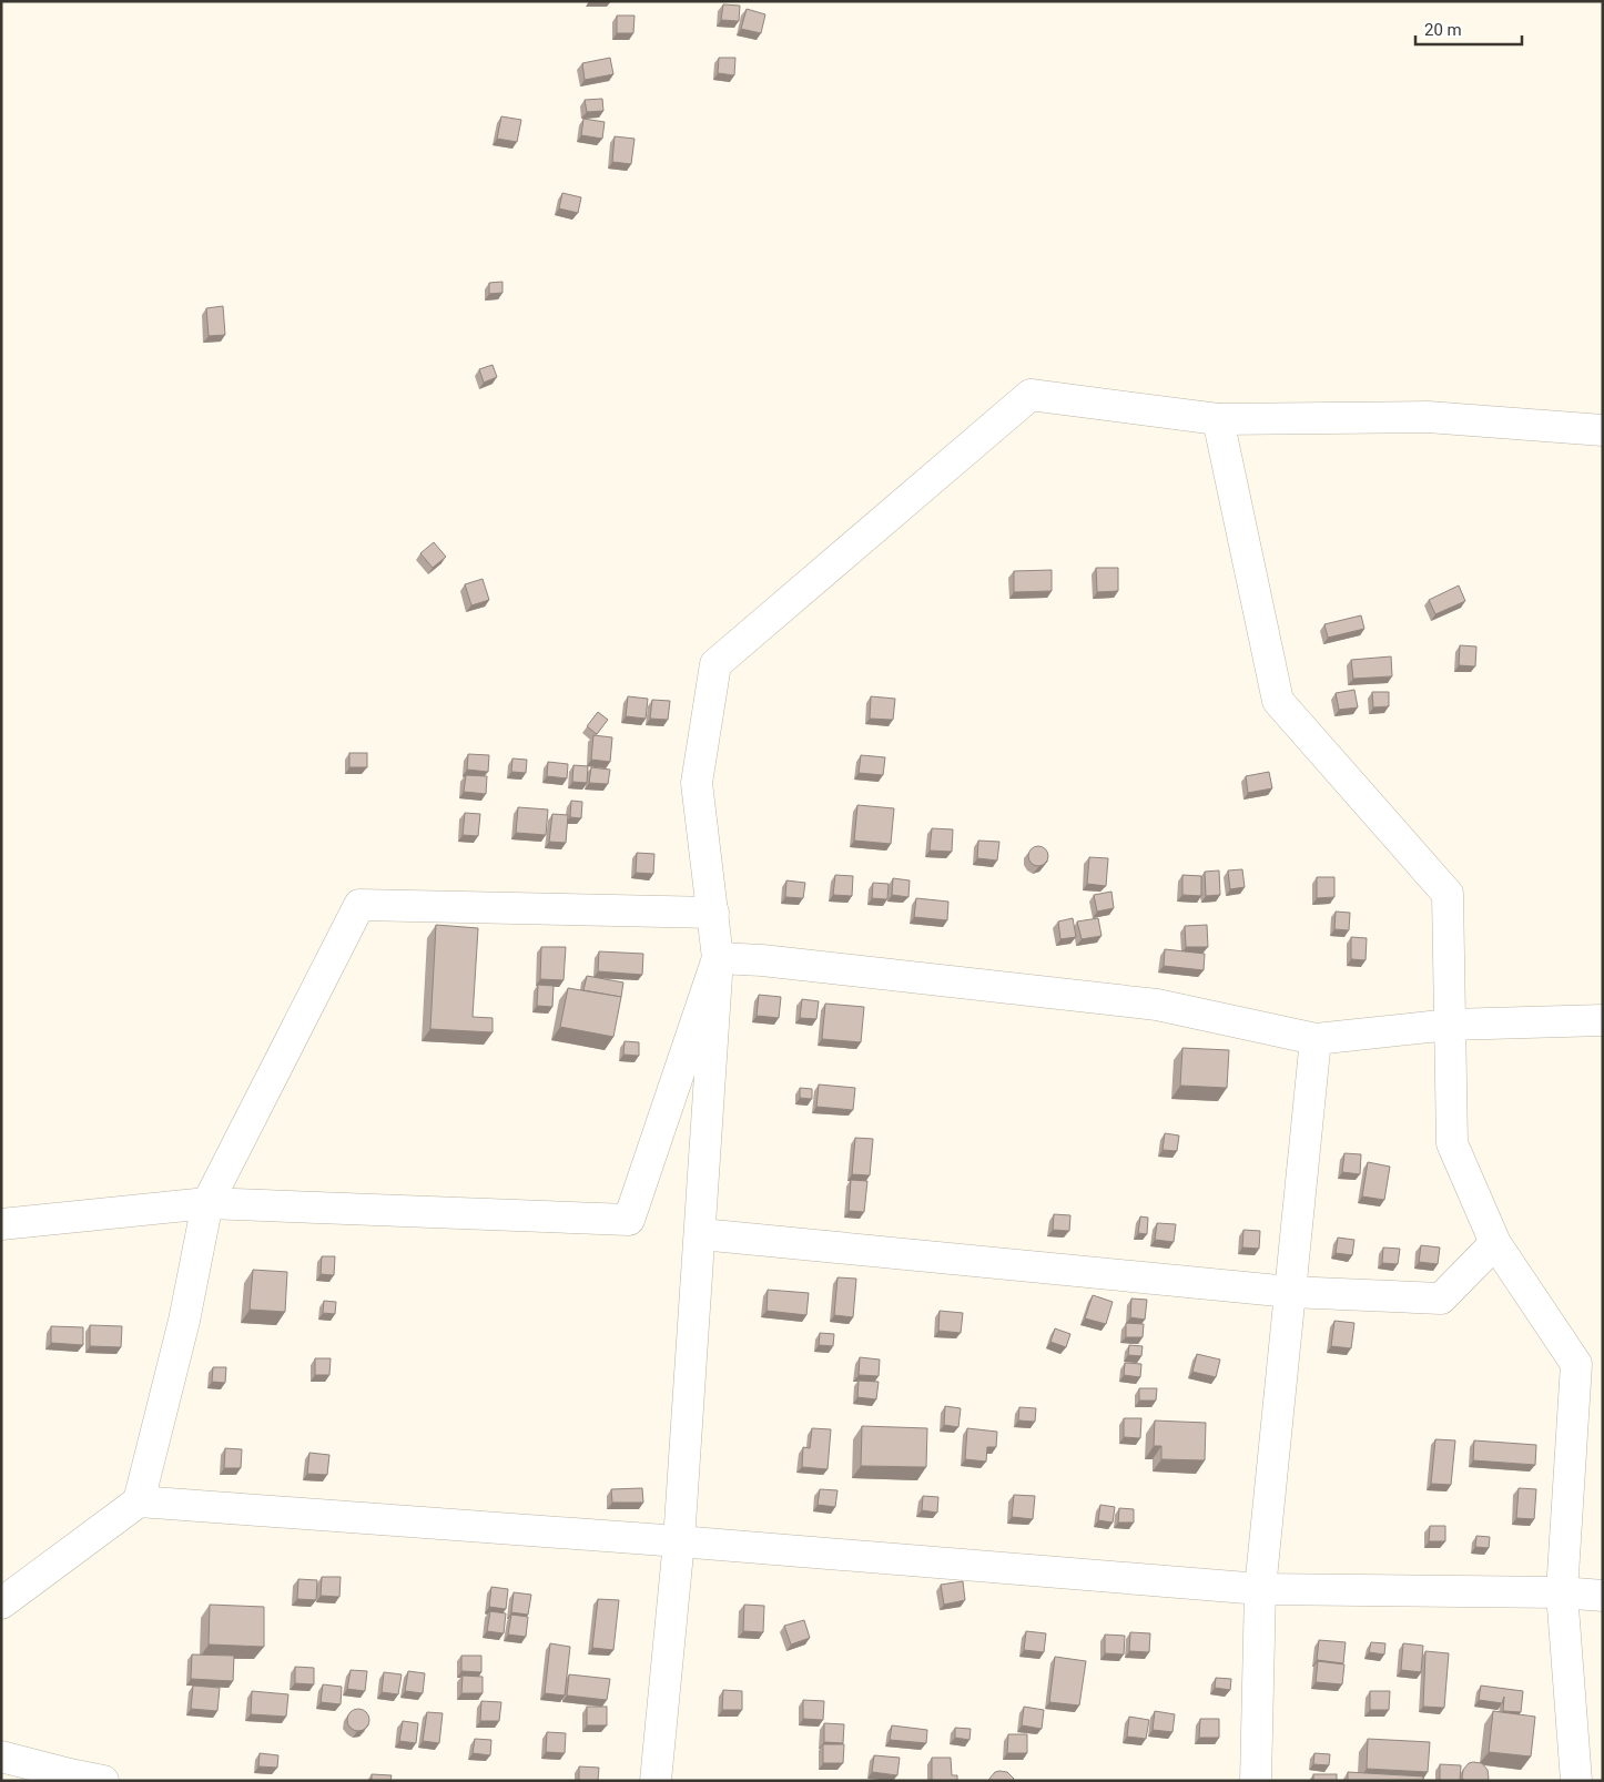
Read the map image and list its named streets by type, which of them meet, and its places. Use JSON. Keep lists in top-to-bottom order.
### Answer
{
  "scale_bar": "20 m"
}
